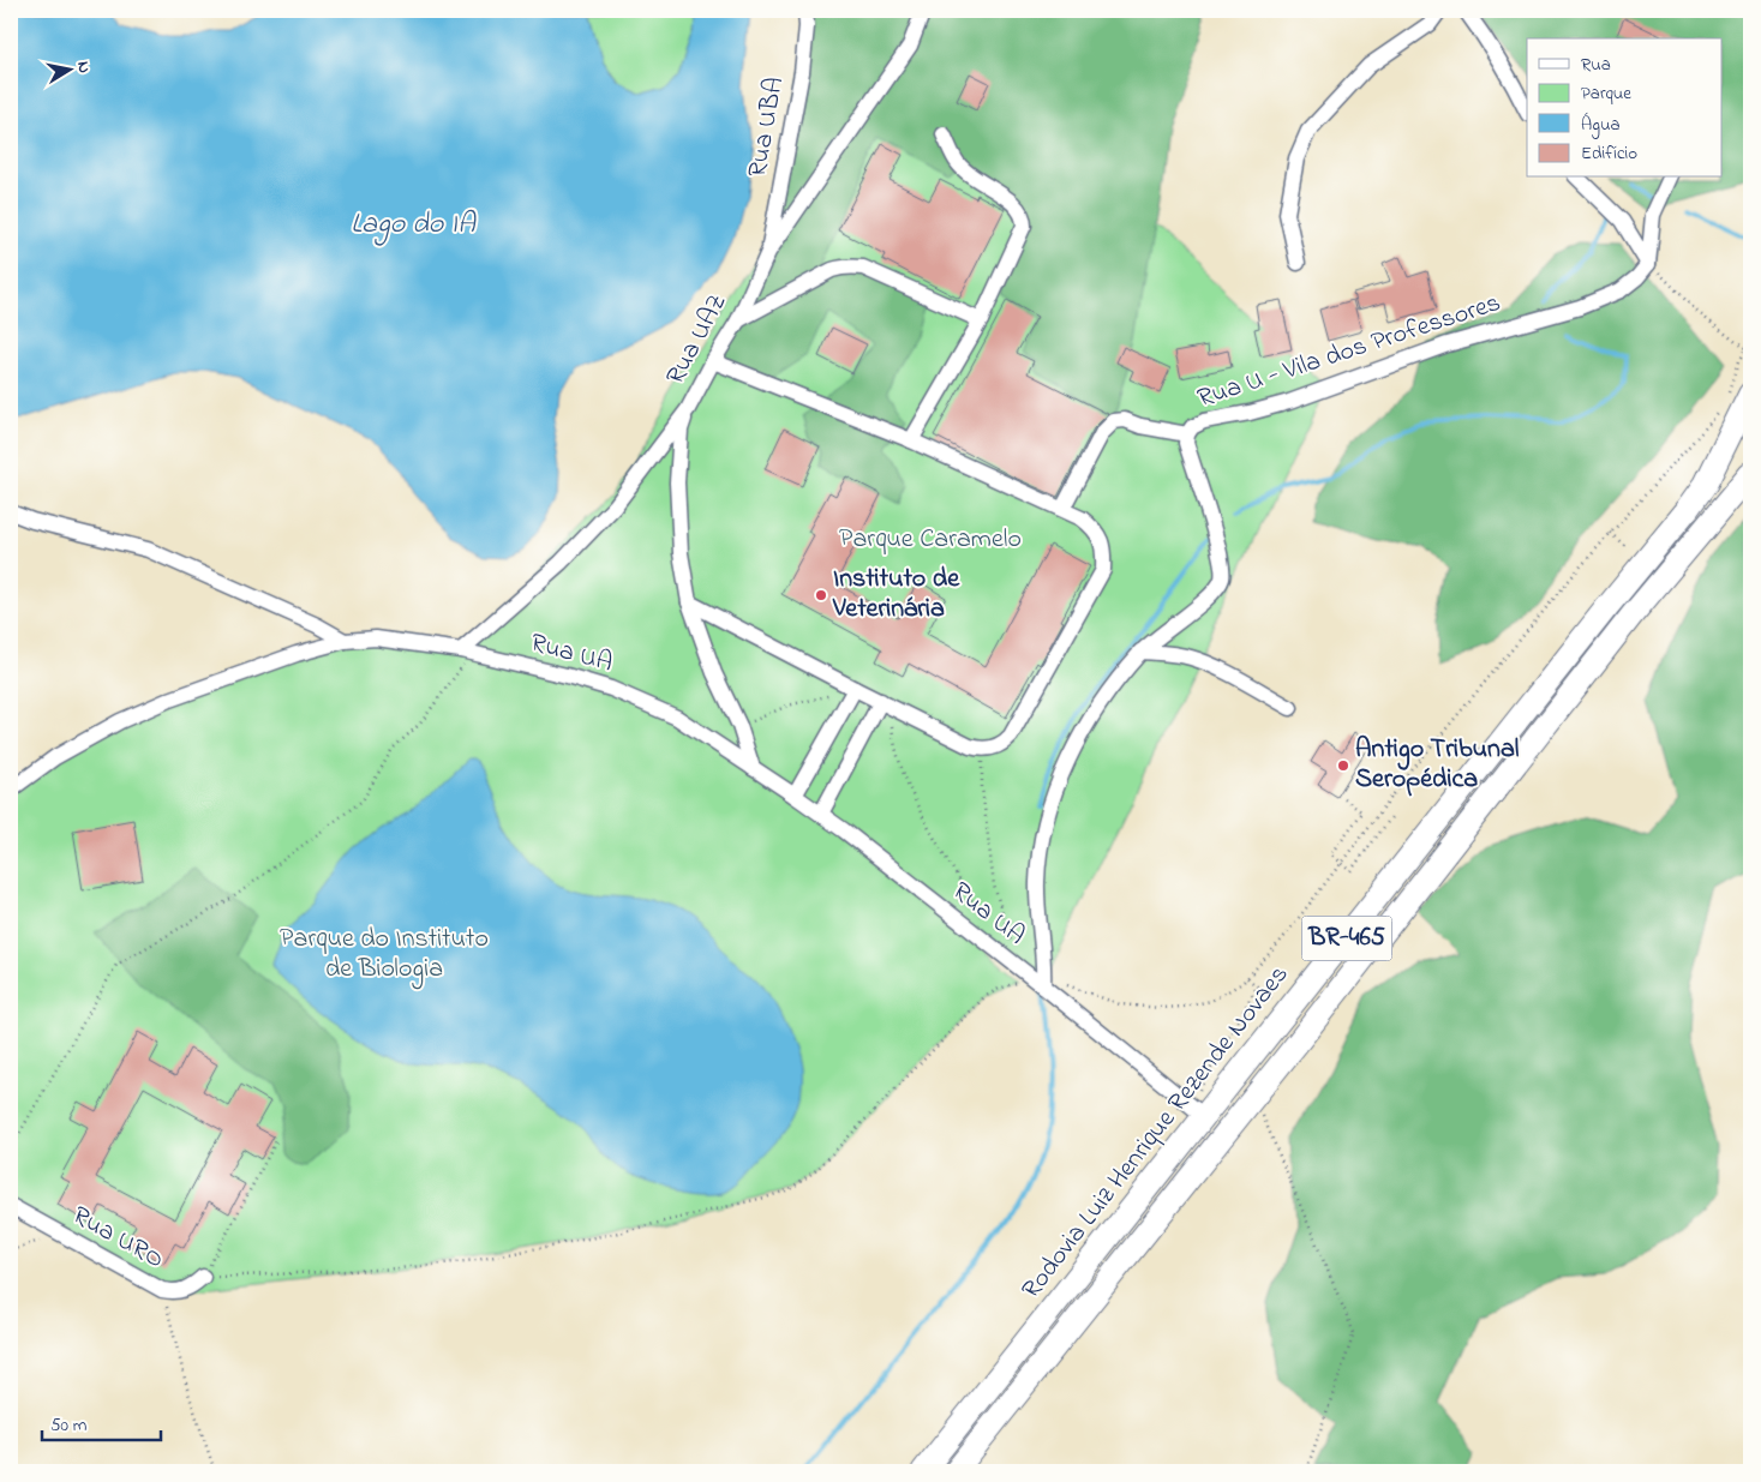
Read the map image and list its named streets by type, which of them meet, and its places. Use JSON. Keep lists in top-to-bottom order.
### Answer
{
  "streets": {
    "highway": ["BR-465", "Rodovia Luiz Henrique Rezende Novaes"],
    "lane": [
      "Rua UBA",
      "Rua UAZ",
      "Rua U - Vila dos Professores",
      "Rua UA",
      "Rua URO"
    ]
  },
  "crossings": [
    ["Rua UBA", "Rua UAZ"],
    ["Rua UAZ", "Rua UA"],
    ["Rua U - Vila dos Professores", "Rua UA"],
    ["Rua UA", "Rodovia Luiz Henrique Rezende Novaes"]
  ],
  "water": ["Lago do IA"],
  "parks": ["Parque Caramelo", "Parque do Instituto de Biologia"],
  "places": ["Instituto de Veterinária", "Antigo Tribunal Seropédica"],
  "legend": [
    "Rua",
    "Parque",
    "Água",
    "Edifício"
  ],
  "scale_bar": "50 m",
  "north": "right"
}
